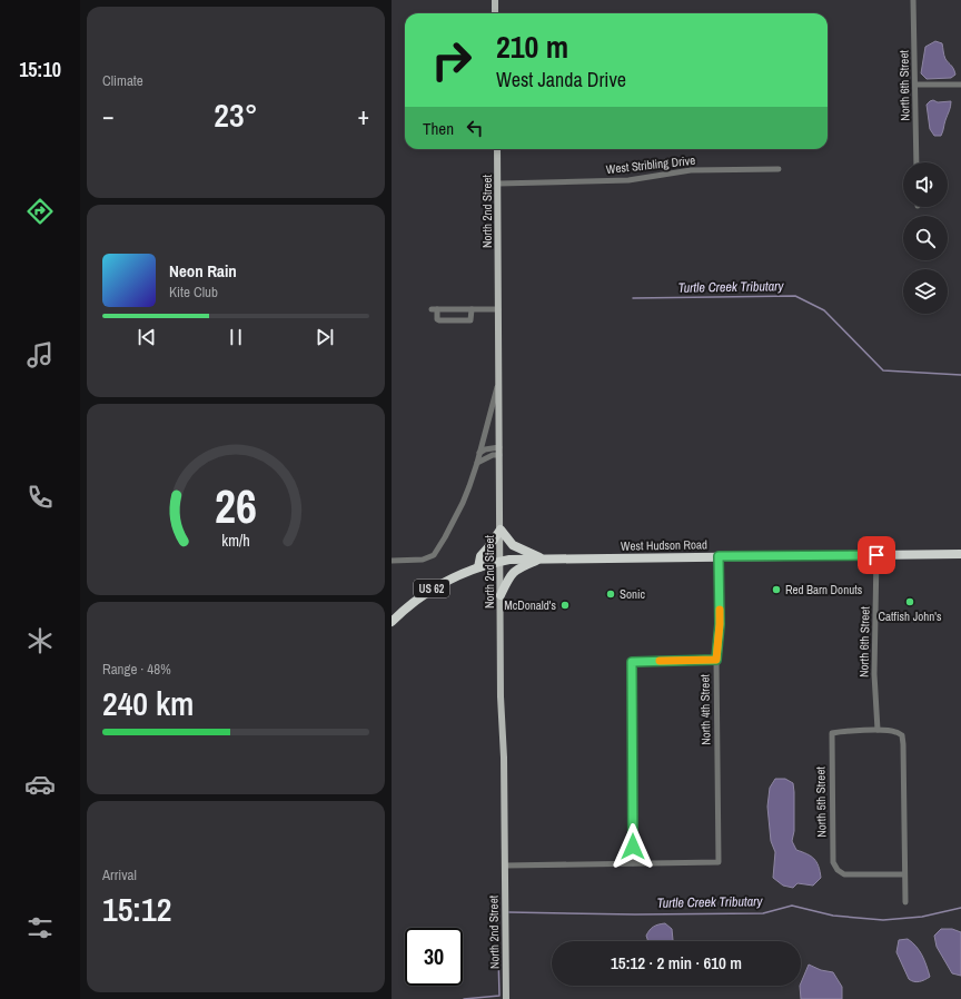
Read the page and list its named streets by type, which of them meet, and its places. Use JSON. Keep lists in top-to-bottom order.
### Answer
{
  "streets": {
    "highway": ["West Hudson Road", "US 62"],
    "main road": ["North 2nd Street"],
    "street": [
      "North 6th Street",
      "West Stribling Drive",
      "North 4th Street",
      "North 5th Street"
    ]
  },
  "crossings": [
    ["North 6th Street", "West Hudson Road"],
    ["North 6th Street", "North 5th Street"],
    ["West Stribling Drive", "North 2nd Street"],
    ["North 2nd Street", "West Hudson Road"],
    ["North 2nd Street", "US 62"],
    ["West Hudson Road", "US 62"],
    ["West Hudson Road", "North 4th Street"]
  ],
  "water": ["Turtle Creek Tributary"],
  "places": [
    "Red Barn Donuts",
    "Sonic",
    "Catfish John's",
    "McDonald's"
  ],
  "page": {
    "tabs": "15:10",
    "tile": [
      "Climate",
      ["Range · 48%", "240 km"],
      ["Arrival", "15:12"]
    ],
    "turn": ["210 m", "West Janda Drive"],
    "heat": ["−", "23°", "+"],
    "then": "Then",
    "song": ["Neon Rain", "Kite Club"],
    "limit": "30",
    "trip": "15:12 · 2 min · 610 m",
    "gauge": ["26", "km/h"]
  }
}
